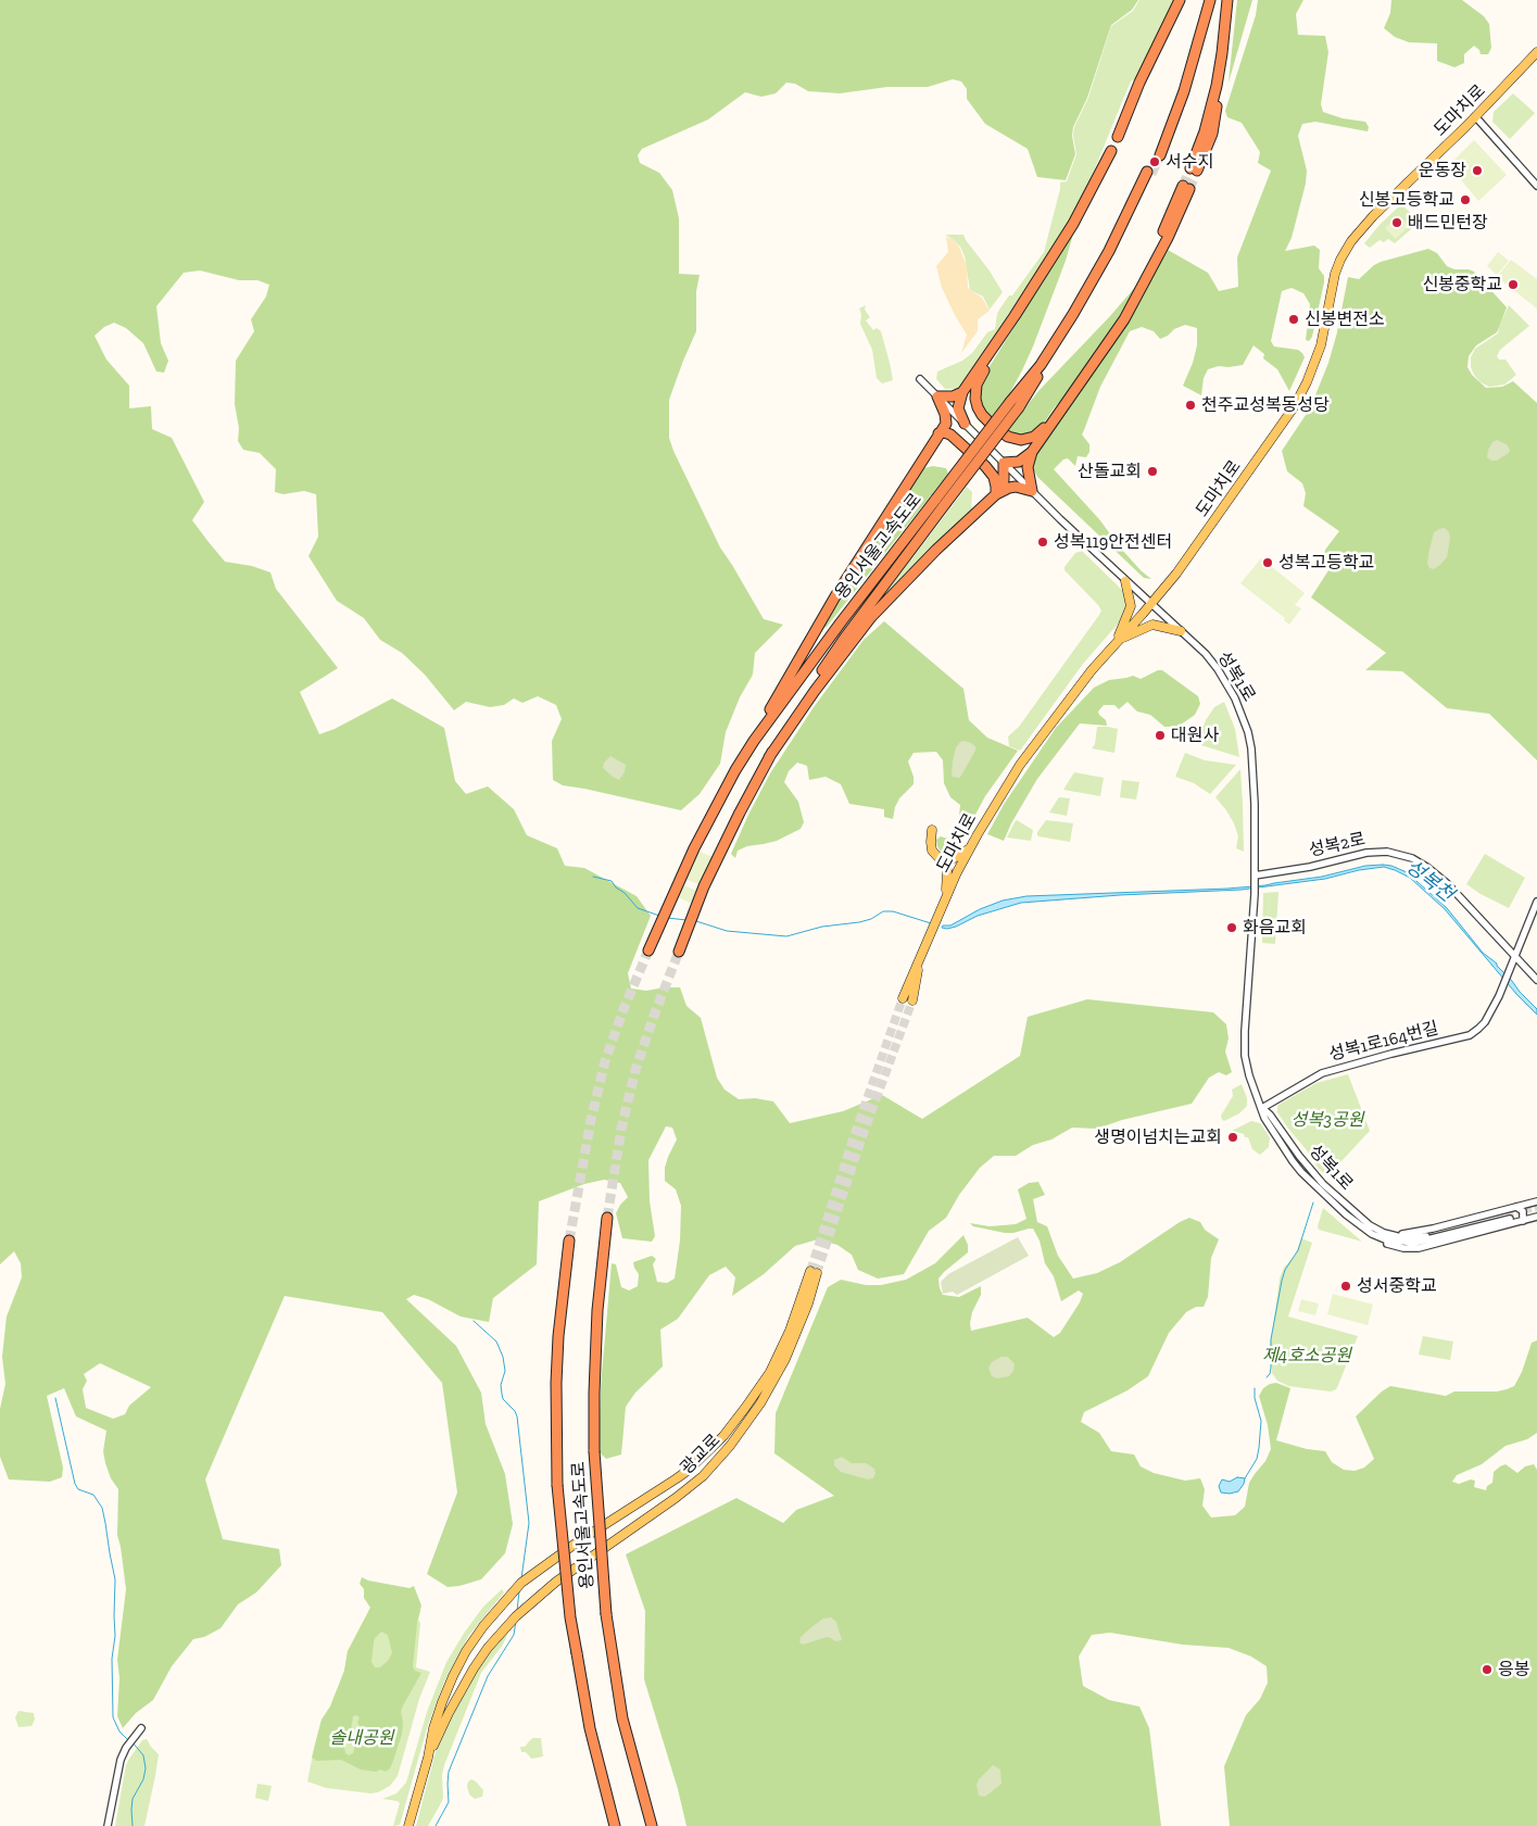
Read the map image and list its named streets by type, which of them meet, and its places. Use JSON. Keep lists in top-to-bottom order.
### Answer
{
  "streets": {
    "highway": ["용인서울고속도로"],
    "main road": ["도마치로", "광교로"],
    "street": ["성복1로", "성복2로", "성복1로164번길"]
  },
  "crossings": [
    ["도마치로", "성복1로"],
    ["성복1로", "성복2로"],
    ["성복1로", "성복1로164번길"],
    ["성복2로", "성복1로164번길"]
  ],
  "water": ["성복천"],
  "parks": ["성복3공원", "제4호소공원", "솔내공원"],
  "places": [
    "서수지",
    "운동장",
    "신봉고등학교",
    "배드민턴장",
    "신봉중학교",
    "신봉변전소",
    "천주교성복동성당",
    "산돌교회",
    "성복119안전센터",
    "성복고등학교",
    "대원사",
    "화음교회",
    "생명이넘치는교회",
    "성서중학교",
    "응봉"
  ]
}
